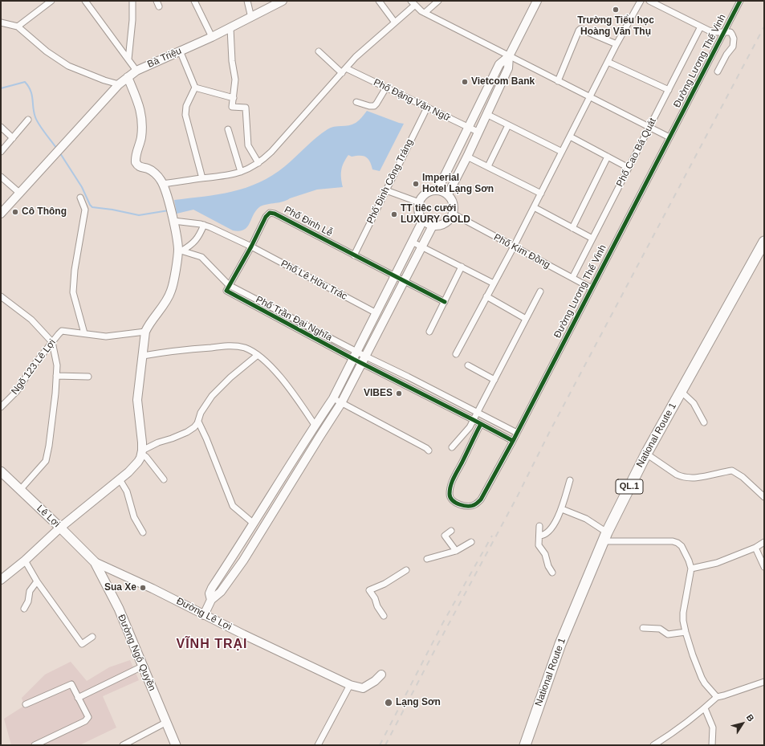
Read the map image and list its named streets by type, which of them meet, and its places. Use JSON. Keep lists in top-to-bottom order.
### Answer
{
  "streets": {
    "highway": ["National Route 1", "QL.1"],
    "main road": ["Lê Lợi", "Đường Ngô Quyền"],
    "street": [
      "Bà Triệu",
      "Đường Lương Thế Vinh",
      "Phố Đặng Văn Ngữ",
      "Phố Cao Bá Quát",
      "Phố Đinh Công Tráng",
      "Phố Đinh Lễ",
      "Phố Kim Đồng",
      "Phố Lê Hữu Trác",
      "Phố Trần Đại Nghĩa",
      "Ngõ 123 Lê Lợi",
      "Đường Lê Lợi"
    ]
  },
  "crossings": [
    ["Đường Lương Thế Vinh", "Phố Kim Đồng"],
    ["Phố Đặng Văn Ngữ", "Phố Đinh Công Tráng"],
    ["Phố Cao Bá Quát", "Phố Kim Đồng"],
    ["Phố Đinh Công Tráng", "Phố Đinh Lễ"],
    ["Phố Đinh Lễ", "Phố Lê Hữu Trác"],
    ["Phố Đinh Lễ", "Phố Trần Đại Nghĩa"],
    ["Lê Lợi", "Đường Lê Lợi"],
    ["Lê Lợi", "Đường Ngô Quyền"],
    ["Đường Lê Lợi", "Đường Ngô Quyền"]
  ],
  "districts": ["VĨNH TRẠI"],
  "places": [
    "Trường Tiểu học Hoàng Văn Thụ",
    "Vietcom Bank",
    "Imperial Hotel Lạng Sơn",
    "Cô Thông",
    "TT tiêc cưới LUXURY GOLD",
    "VIBES",
    "Sua Xe",
    "Lạng Sơn"
  ],
  "north": "top right"
}
